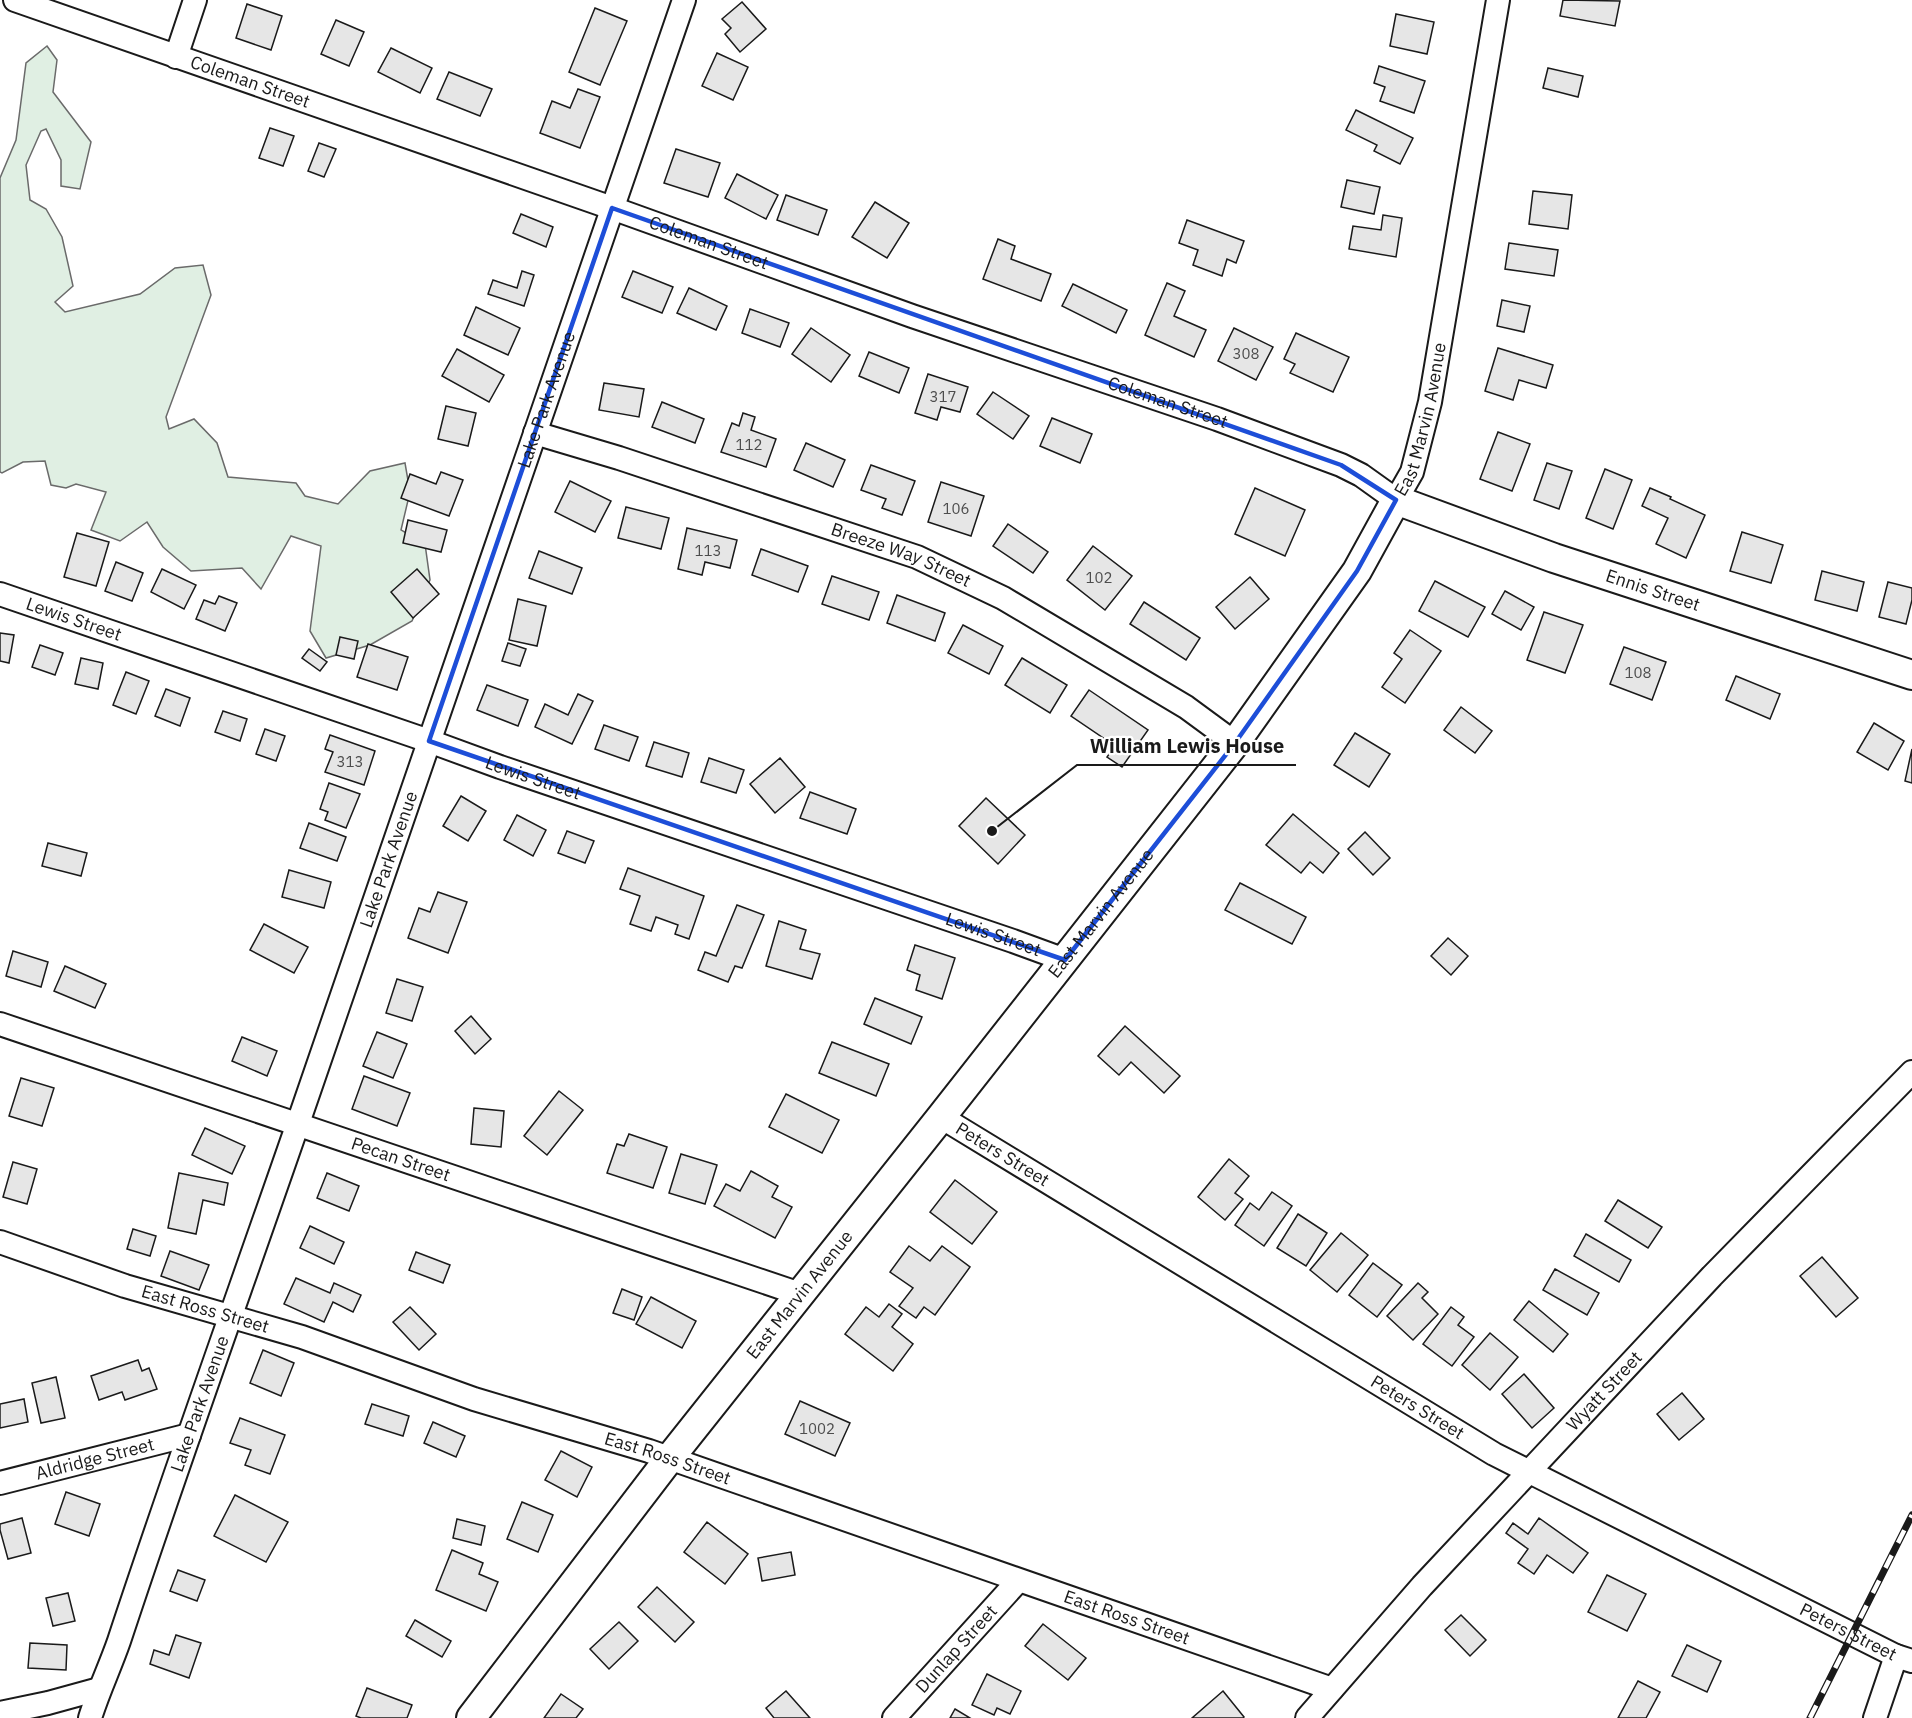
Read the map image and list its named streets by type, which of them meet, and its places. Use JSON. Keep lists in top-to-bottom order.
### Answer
{
  "streets": {
    "main road": ["East Marvin Avenue", "Ennis Street"],
    "street": [
      "Coleman Street",
      "Lake Park Avenue",
      "Breeze Way Street",
      "Lewis Street",
      "Peters Street",
      "Pecan Street",
      "East Ross Street",
      "Wyatt Street",
      "Aldridge Street",
      "Dunlap Street"
    ]
  },
  "crossings": [
    ["Coleman Street", "Lake Park Avenue"],
    ["Coleman Street", "East Marvin Avenue"],
    ["Coleman Street", "Ennis Street"],
    ["Lake Park Avenue", "Breeze Way Street"],
    ["Lake Park Avenue", "Lewis Street"],
    ["Lake Park Avenue", "Pecan Street"],
    ["Lake Park Avenue", "East Ross Street"],
    ["Lake Park Avenue", "Aldridge Street"],
    ["East Marvin Avenue", "Breeze Way Street"],
    ["East Marvin Avenue", "Ennis Street"],
    ["East Marvin Avenue", "Lewis Street"],
    ["East Marvin Avenue", "Peters Street"],
    ["East Marvin Avenue", "Pecan Street"],
    ["East Marvin Avenue", "East Ross Street"],
    ["Peters Street", "Wyatt Street"],
    ["East Ross Street", "Wyatt Street"],
    ["East Ross Street", "Dunlap Street"]
  ],
  "places": ["William Lewis House"],
  "house_numbers": [
    "308",
    "317",
    "112",
    "106",
    "113",
    "102",
    "108",
    "313",
    "1002"
  ]
}
